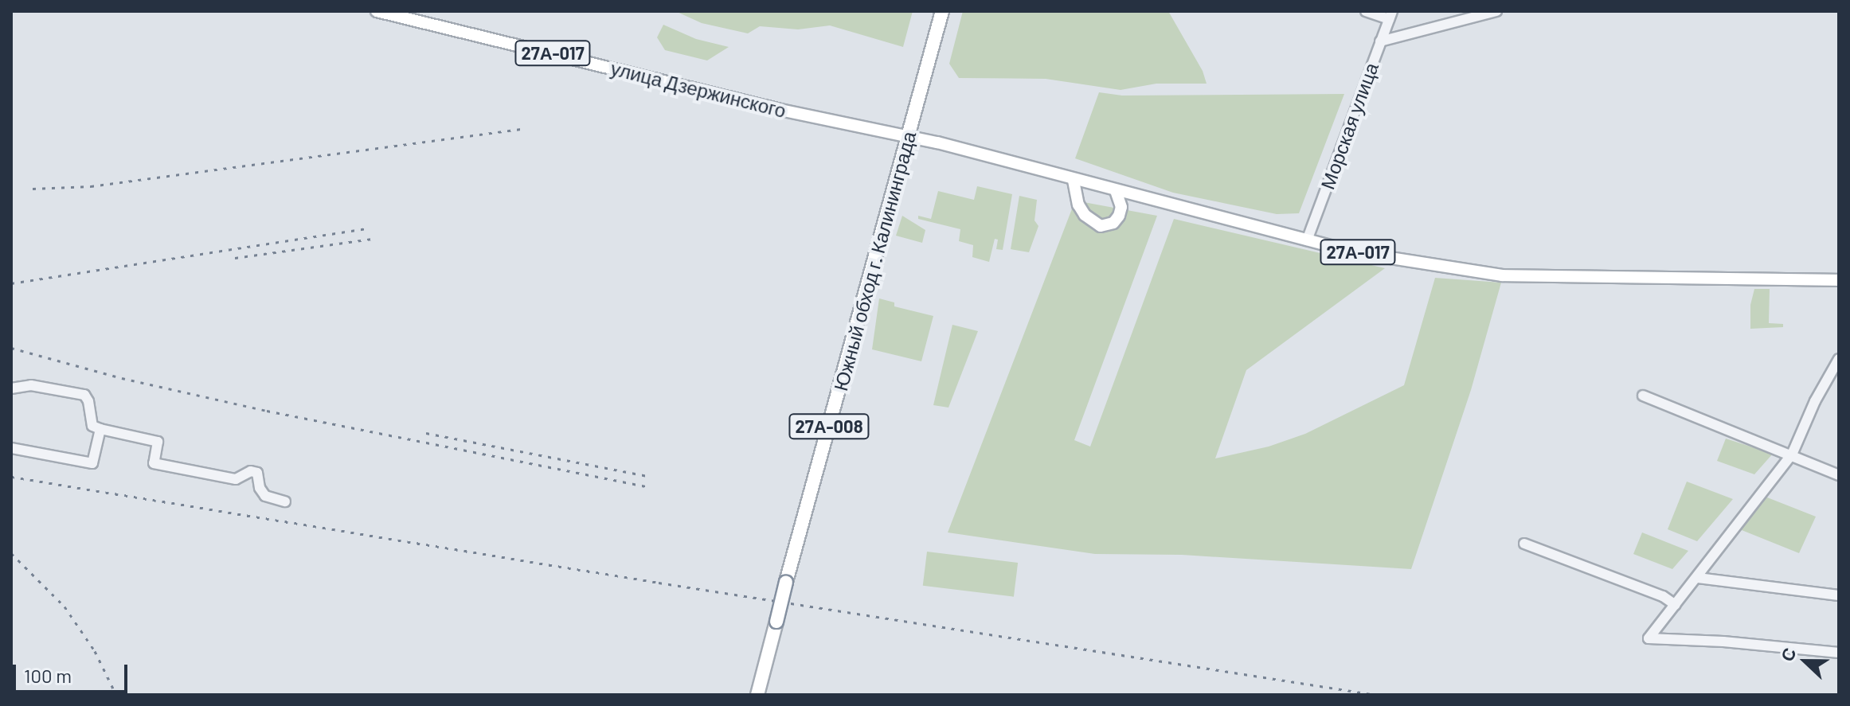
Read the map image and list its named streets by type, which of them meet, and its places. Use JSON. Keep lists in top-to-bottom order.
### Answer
{
  "streets": {
    "highway": ["Южный обход г. Калининграда", "27А-008"],
    "main road": ["27А-017", "улица Дзержинского"],
    "street": ["Морская улица"]
  },
  "crossings": [
    ["27А-017", "улица Дзержинского"],
    ["27А-017", "Морская улица"],
    ["27А-017", "Южный обход г. Калининграда"],
    ["улица Дзержинского", "Южный обход г. Калининграда"]
  ],
  "scale_bar": "100 m",
  "north": "left"
}
